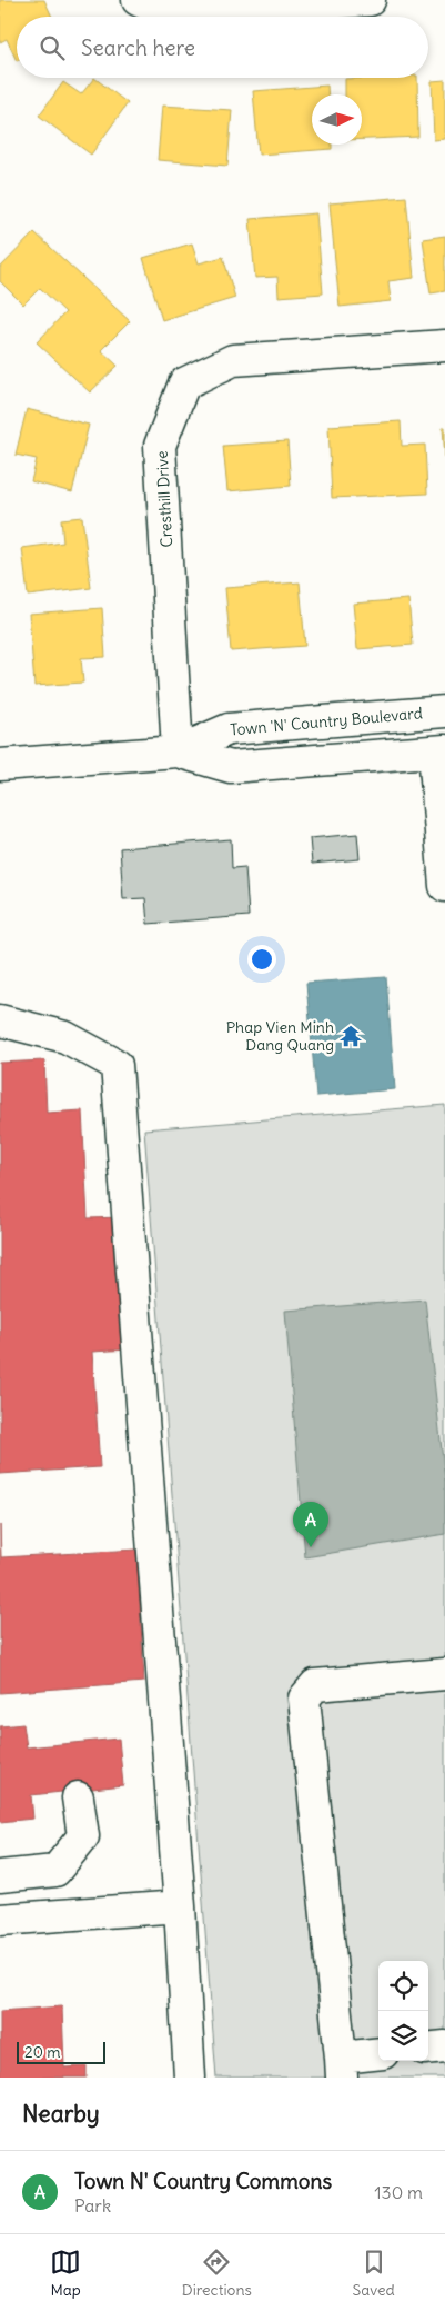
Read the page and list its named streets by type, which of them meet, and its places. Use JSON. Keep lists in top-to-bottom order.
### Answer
{
  "streets": {
    "street": ["Cresthill Drive", "Town 'N' Country Boulevard"]
  },
  "crossings": [
    ["Cresthill Drive", "Town 'N' Country Boulevard"]
  ],
  "places": {
    "temple": ["Phap Vien Minh Dang Quang"]
  },
  "scale_bar": "20 m",
  "north": "right",
  "page": {
    "search": "Search here",
    "pins": "A",
    "scale": "20 m",
    "heading": "Nearby",
    "list": [
      {
        "mark": "A",
        "name": "Town N' Country Commons",
        "note": "Park",
        "value": "130 m"
      }
    ],
    "nav": ["Map", "Directions", "Saved"]
  }
}
